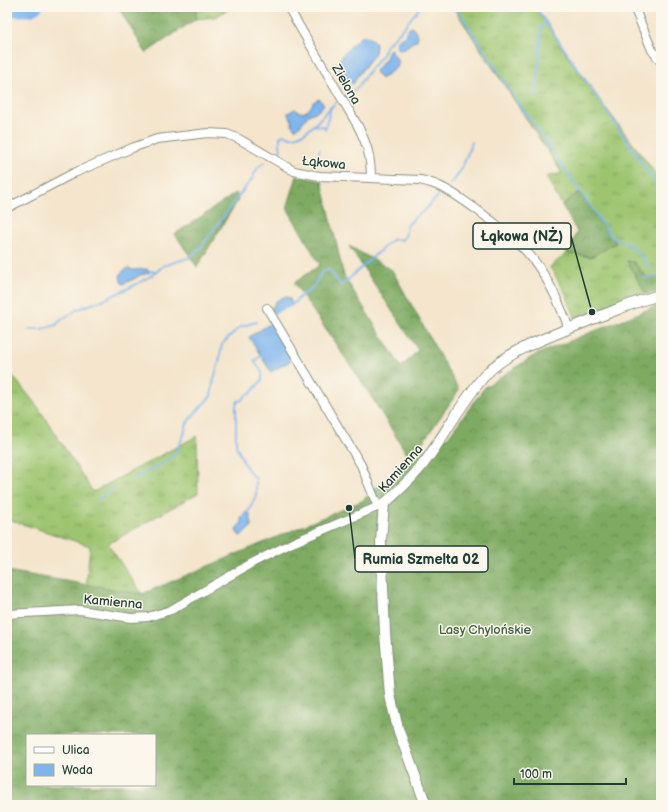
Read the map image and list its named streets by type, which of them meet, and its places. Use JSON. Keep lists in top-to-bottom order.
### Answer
{
  "streets": {
    "street": ["Zielona", "Łąkowa", "Kamienna"]
  },
  "crossings": [
    ["Zielona", "Łąkowa"],
    ["Łąkowa", "Kamienna"]
  ],
  "parks": ["Lasy Chylońskie"],
  "places": ["Łąkowa (NŻ)", "Rumia Szmelta 02"],
  "legend": ["Ulica", "Woda"],
  "scale_bar": "100 m"
}
